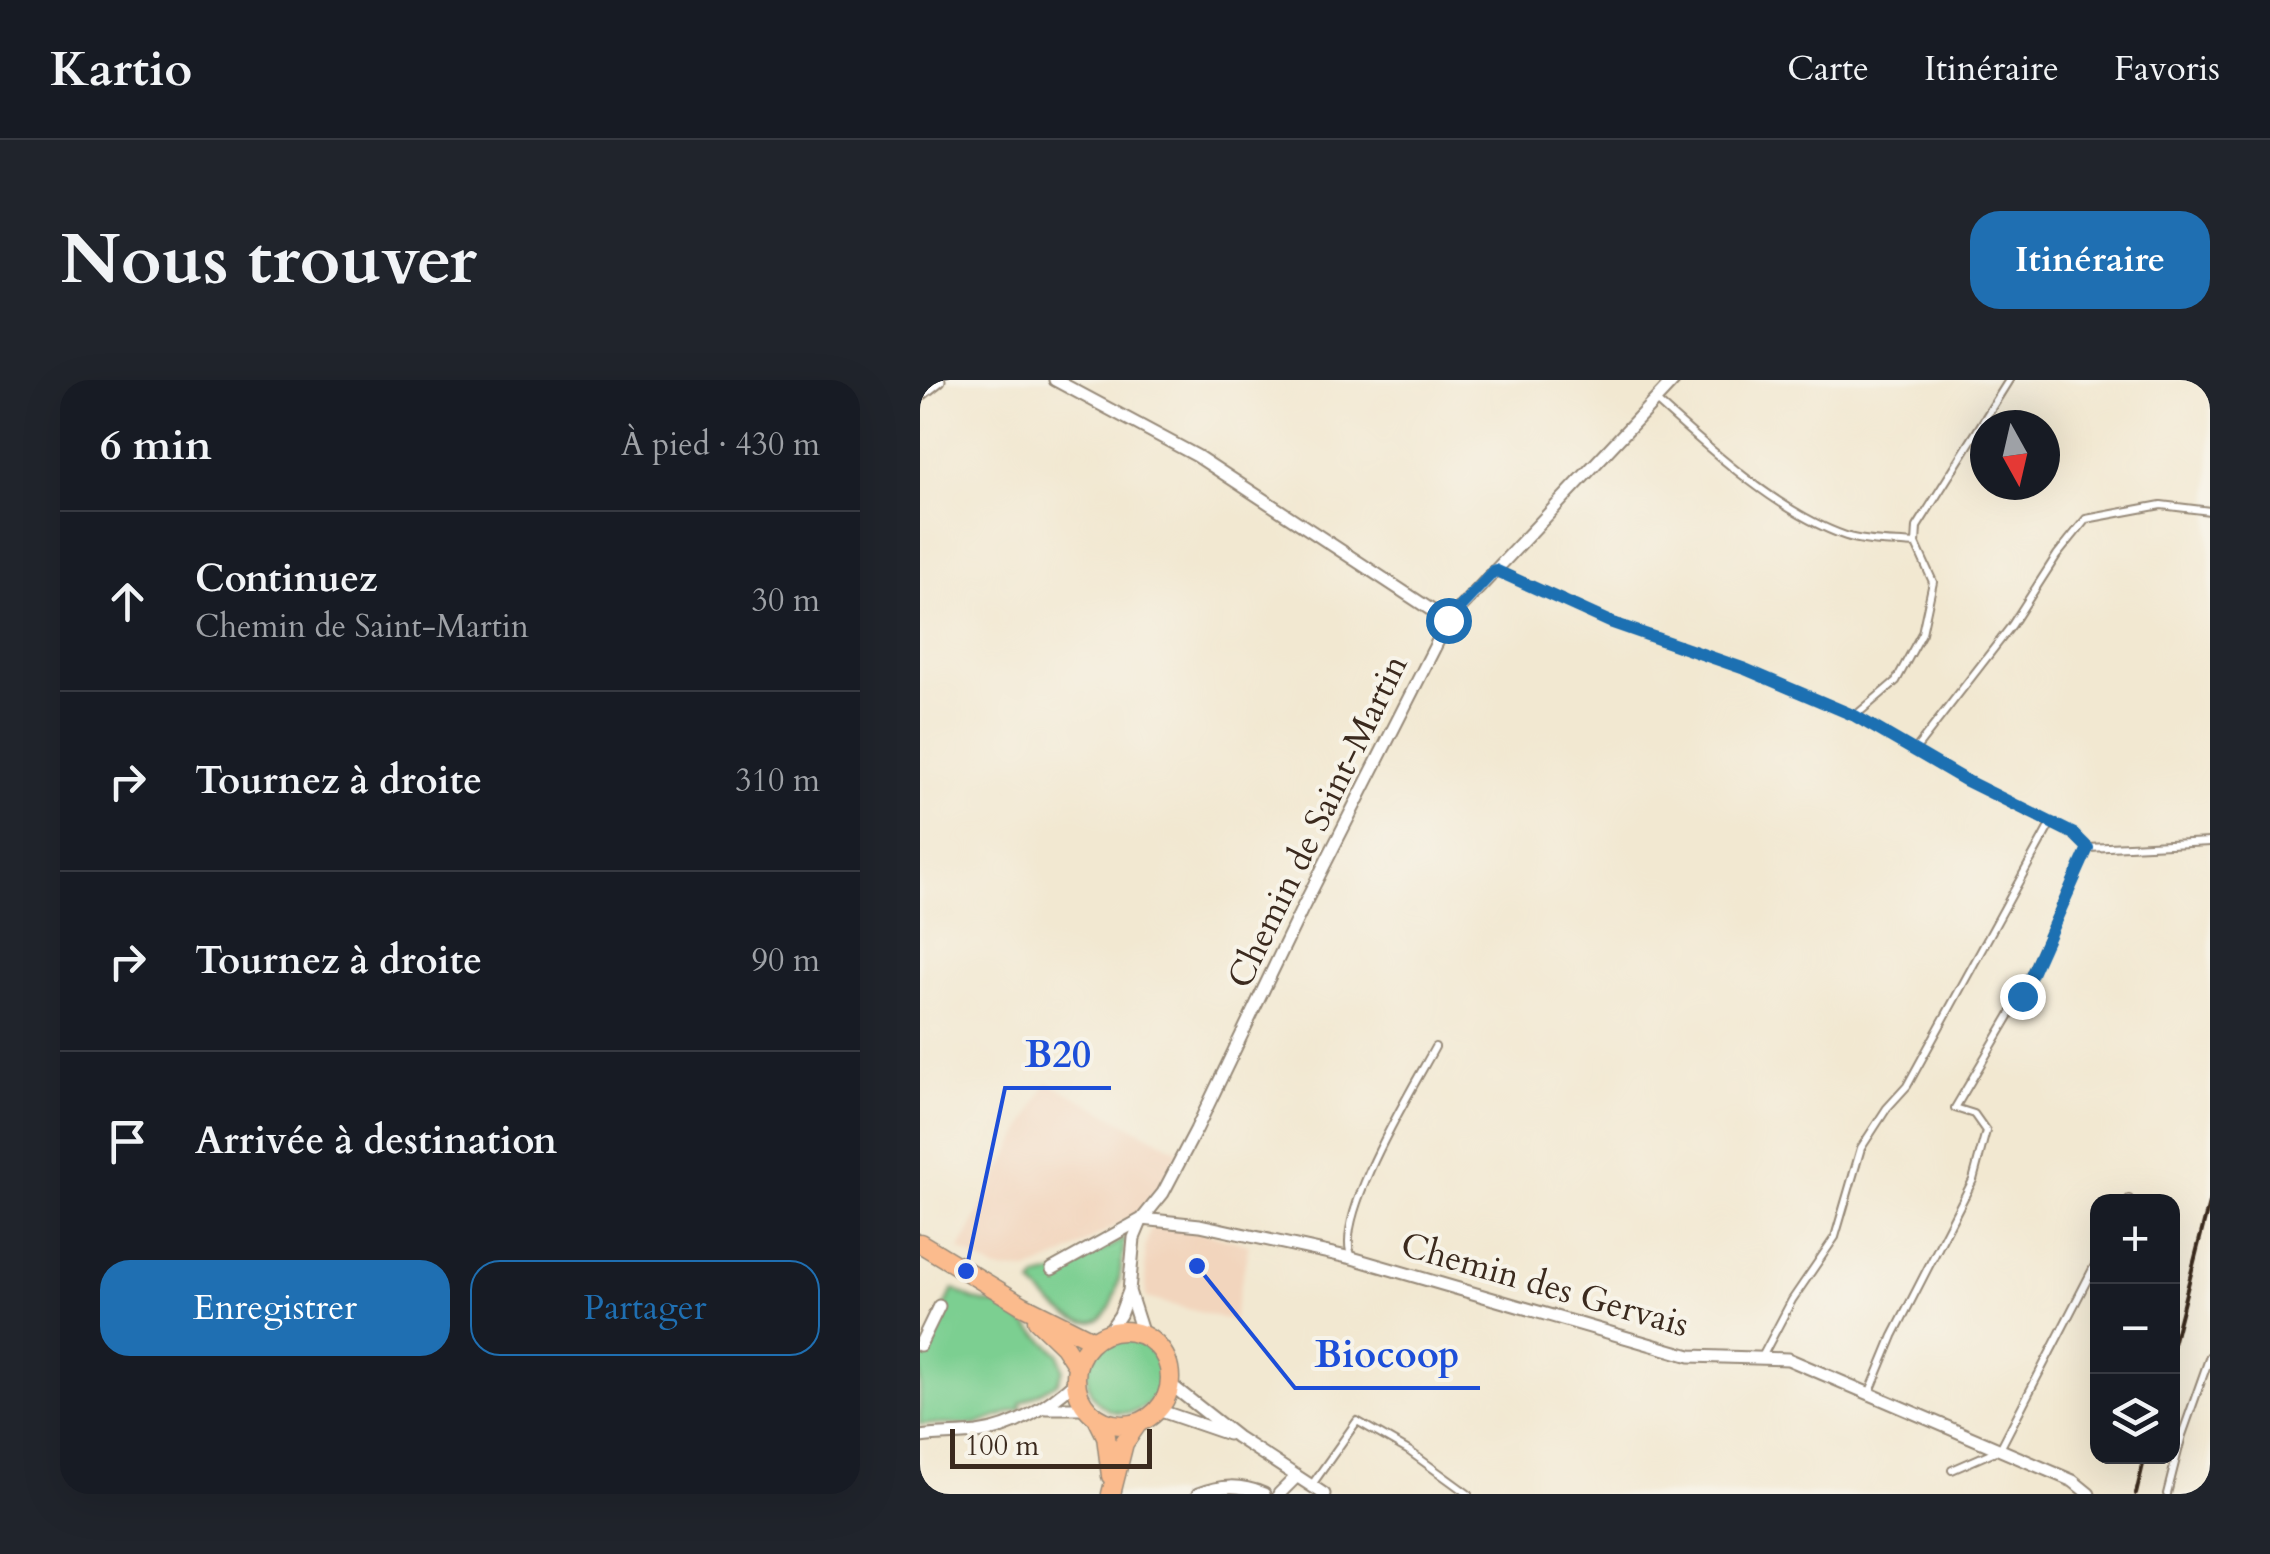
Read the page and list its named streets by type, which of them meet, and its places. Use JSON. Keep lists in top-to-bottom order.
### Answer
{
  "streets": {
    "street": ["Chemin de Saint-Martin", "Chemin des Gervais"]
  },
  "crossings": [
    ["Chemin de Saint-Martin", "Chemin des Gervais"]
  ],
  "places": ["Biocoop", "B20"],
  "scale_bar": "100 m",
  "north": "bottom",
  "page": {
    "header": "Kartio",
    "nav": ["Carte", "Itinéraire", "Favoris"],
    "buttons": [
      "Itinéraire",
      ["Enregistrer", "Partager"]
    ],
    "title": "Nous trouver",
    "heading": ["6 min", "À pied · 430 m"],
    "list": [
      ["Continuez", "Chemin de Saint-Martin", "30 m"],
      ["Tournez à droite", "310 m"],
      ["Tournez à droite", "90 m"],
      "Arrivée à destination"
    ],
    "map_buttons": ["+", "−"],
    "scale": "100 m"
  }
}
